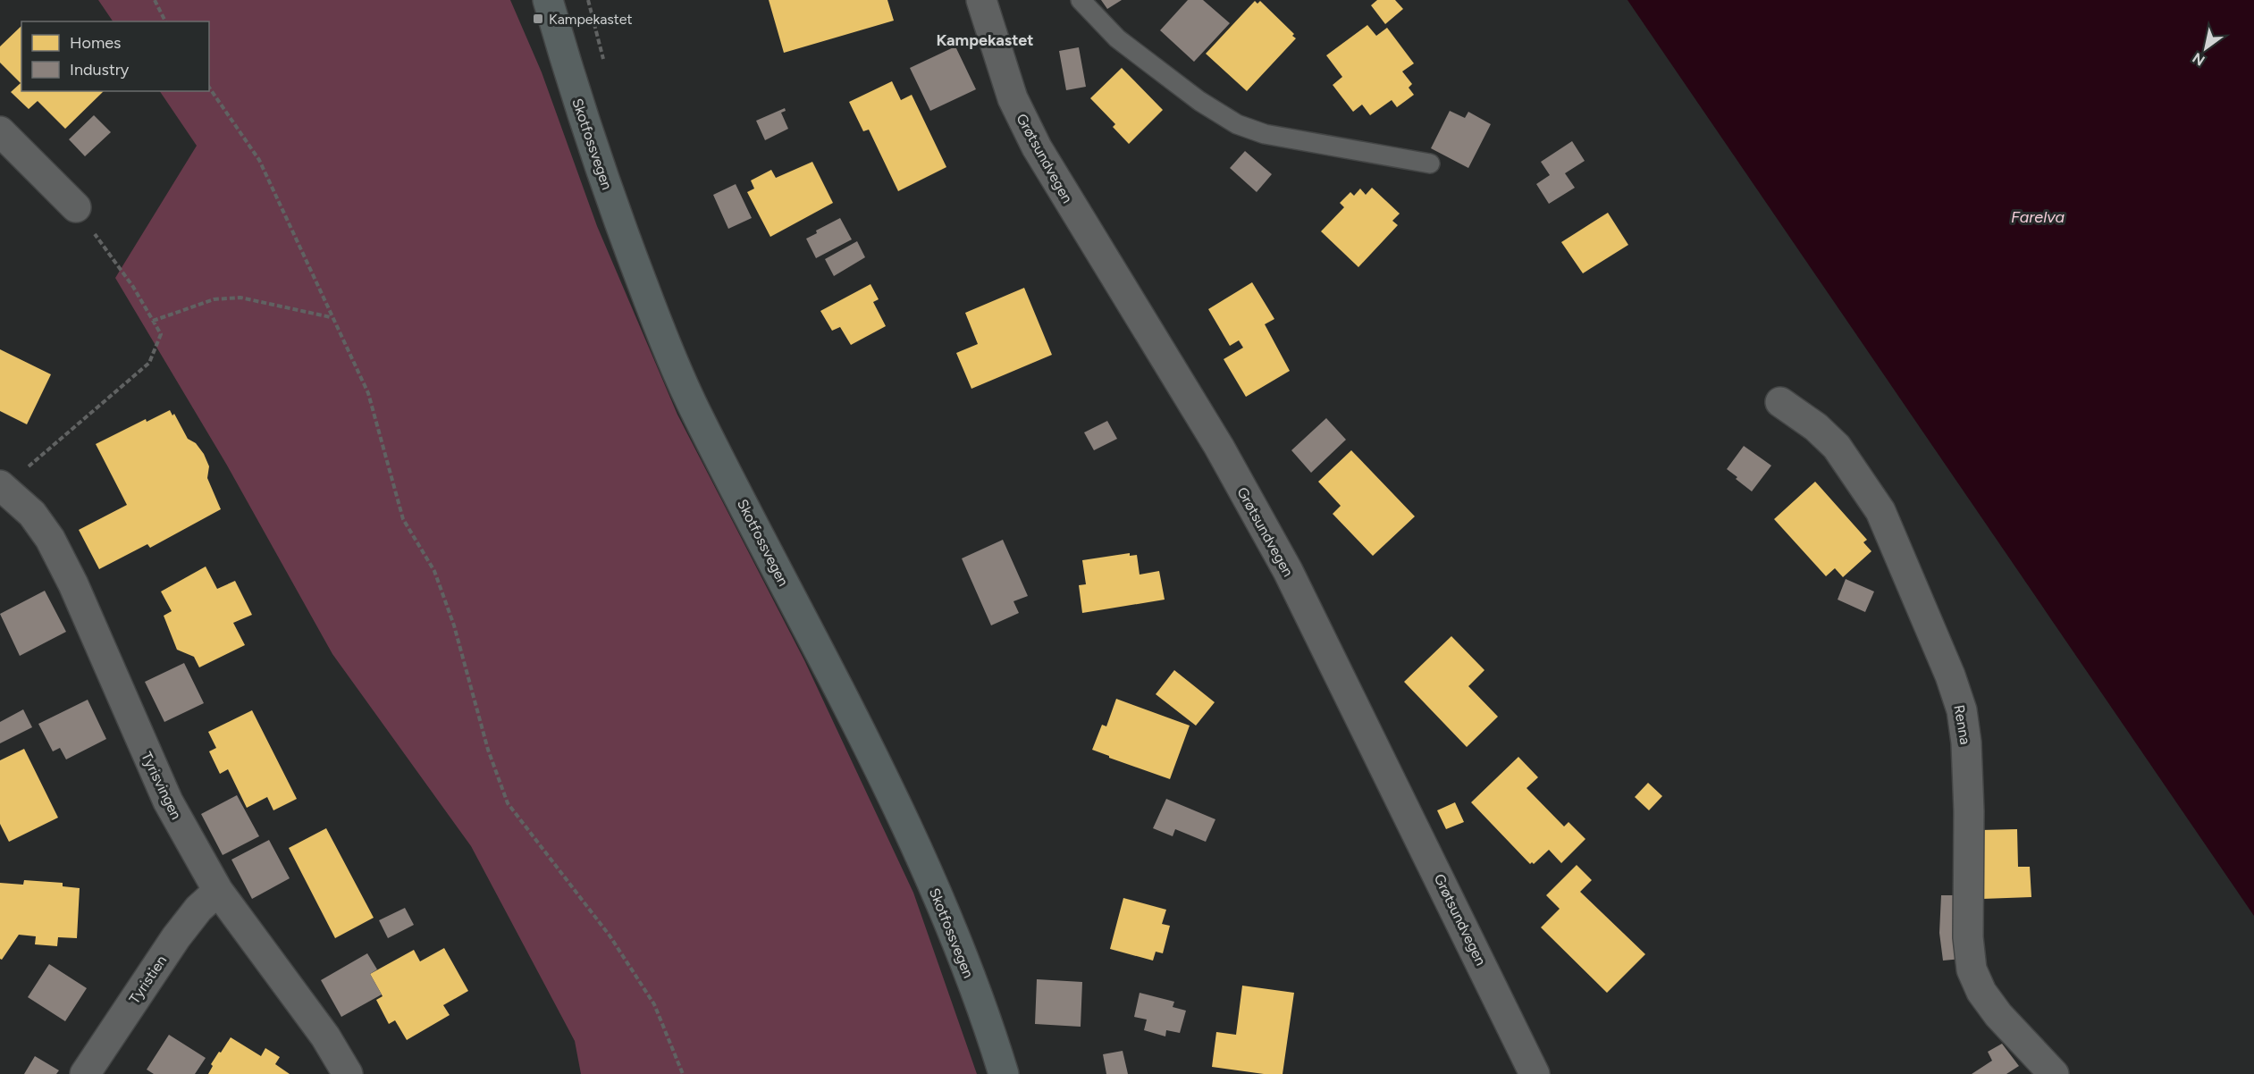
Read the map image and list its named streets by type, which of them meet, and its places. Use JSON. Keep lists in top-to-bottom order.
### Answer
{
  "streets": {
    "main road": ["Skotfossvegen"],
    "street": [
      "Grøtsundvegen",
      "Renna",
      "Tyrisvingen",
      "Tyristien"
    ]
  },
  "crossings": [
    ["Tyrisvingen", "Tyristien"]
  ],
  "districts": ["Kampekastet"],
  "water": ["Farelva"],
  "places": {
    "transit": ["Kampekastet"]
  },
  "legend": ["Homes", "Industry"],
  "north": "bottom left"
}
